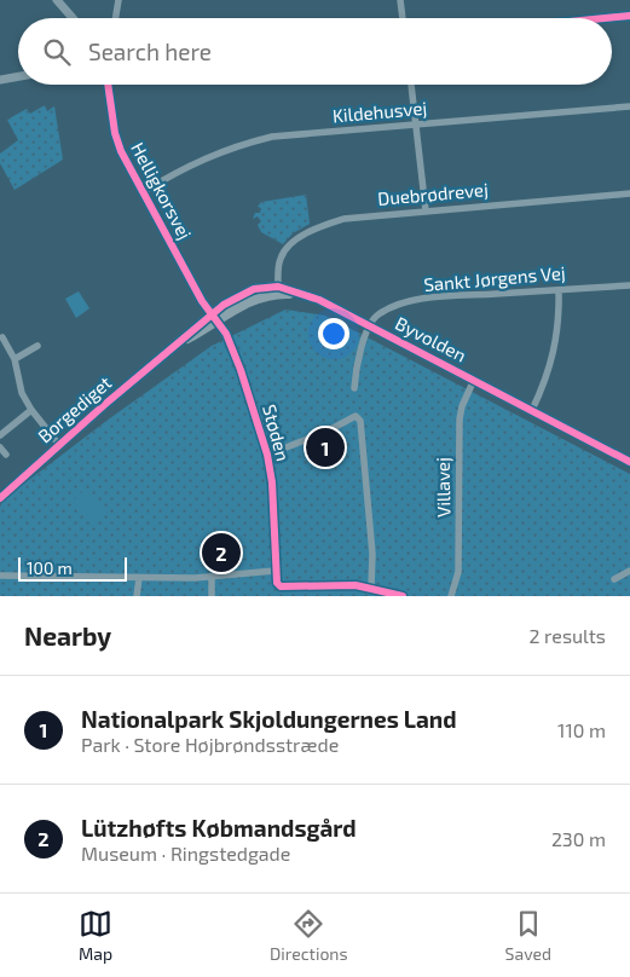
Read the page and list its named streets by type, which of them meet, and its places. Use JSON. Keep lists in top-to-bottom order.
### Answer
{
  "streets": {
    "main road": ["Byvolden", "Borgediget"],
    "street": [
      "Kildehusvej",
      "Helligkorsvej",
      "Duebrødrevej",
      "Sankt Jørgens Vej",
      "Støden",
      "Villavej"
    ]
  },
  "crossings": [
    ["Kildehusvej", "Helligkorsvej"],
    ["Helligkorsvej", "Byvolden"],
    ["Helligkorsvej", "Borgediget"],
    ["Helligkorsvej", "Støden"],
    ["Duebrødrevej", "Byvolden"],
    ["Sankt Jørgens Vej", "Byvolden"],
    ["Byvolden", "Borgediget"],
    ["Byvolden", "Støden"],
    ["Byvolden", "Villavej"],
    ["Borgediget", "Støden"]
  ],
  "scale_bar": "100 m",
  "page": {
    "search": "Search here",
    "pins": ["1", "2"],
    "scale": "100 m",
    "heading": ["Nearby", "2 results"],
    "list": [
      {
        "mark": "1",
        "name": "Nationalpark Skjoldungernes Land",
        "note": "Park · Store Højbrøndsstræde",
        "value": "110 m"
      },
      {
        "mark": "2",
        "name": "Lützhøfts Købmandsgård",
        "note": "Museum · Ringstedgade",
        "value": "230 m"
      }
    ],
    "nav": ["Map", "Directions", "Saved"]
  }
}
